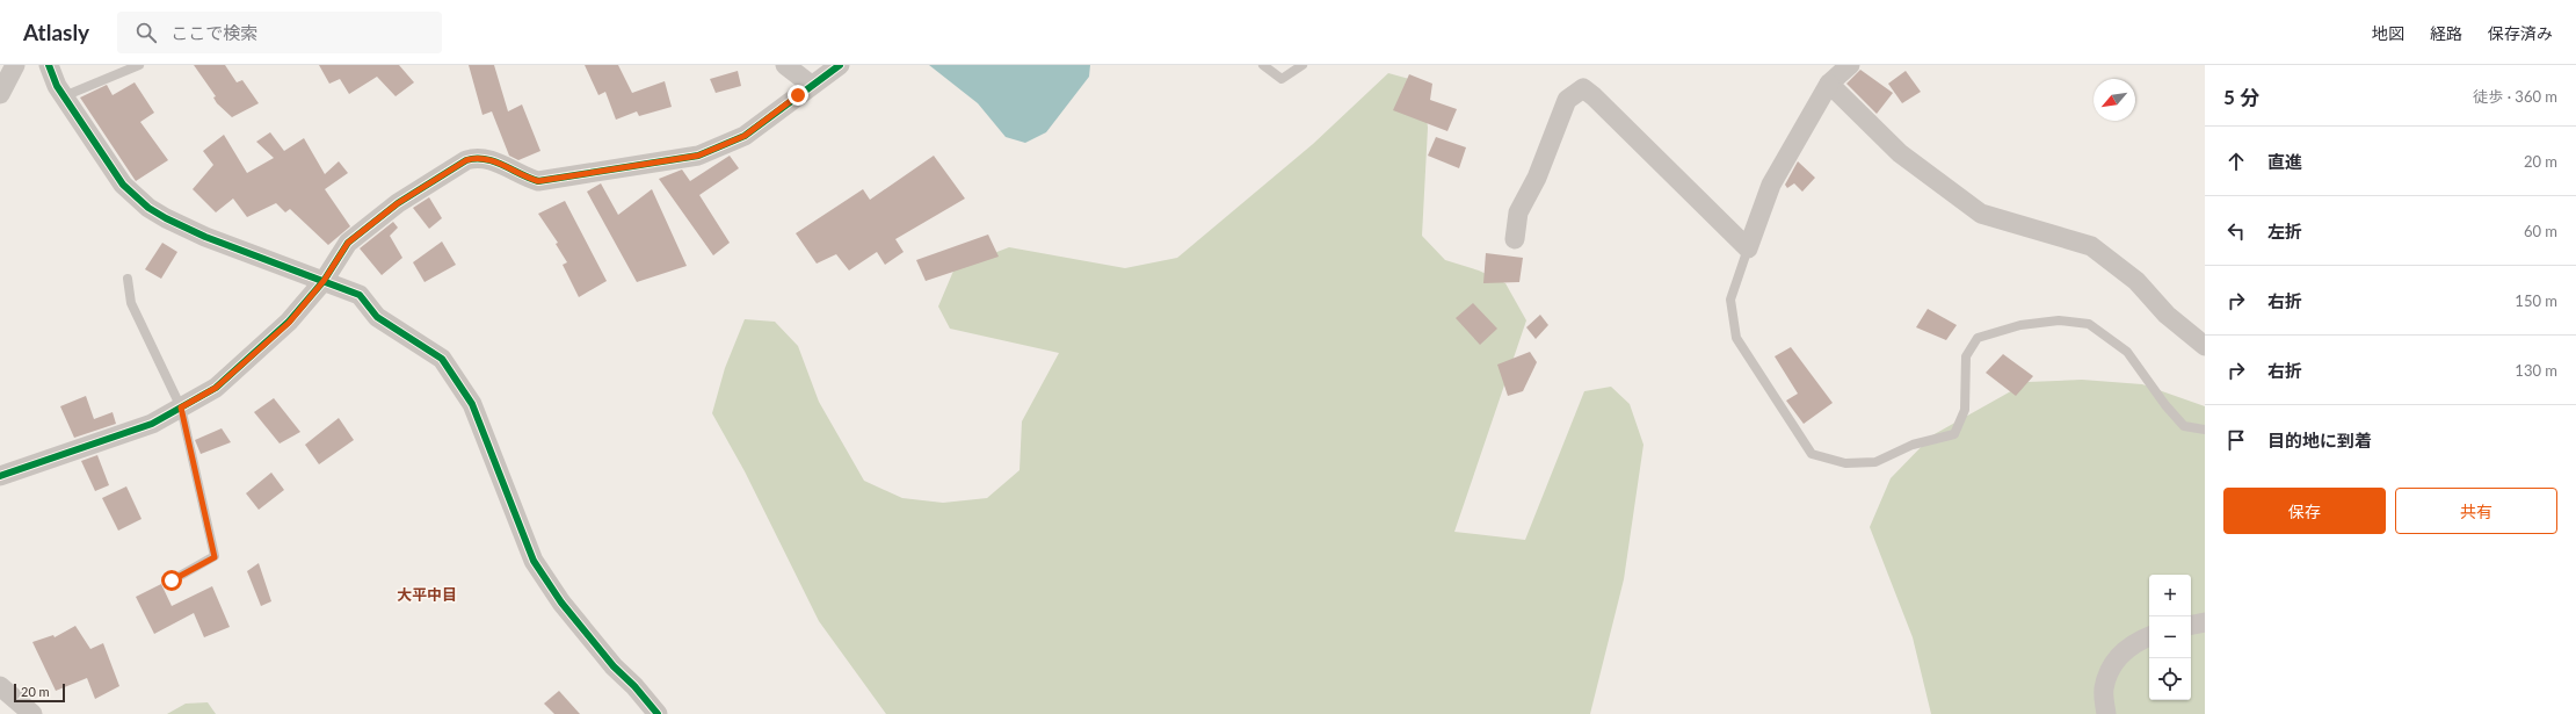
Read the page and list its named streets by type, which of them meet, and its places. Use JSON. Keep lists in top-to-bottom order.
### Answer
{
  "districts": ["大平中目"],
  "scale_bar": "20 m",
  "north": "bottom left",
  "page": {
    "header": "Atlasly",
    "search": "ここで検索",
    "nav": ["地図", "経路", "保存済み"],
    "heading": ["5 分", "徒歩 · 360 m"],
    "list": [
      ["直進", "20 m"],
      ["左折", "60 m"],
      ["右折", "150 m"],
      ["右折", "130 m"],
      "目的地に到着"
    ],
    "buttons": ["保存", "共有"],
    "map_buttons": ["+", "−"],
    "scale": "20 m"
  }
}
